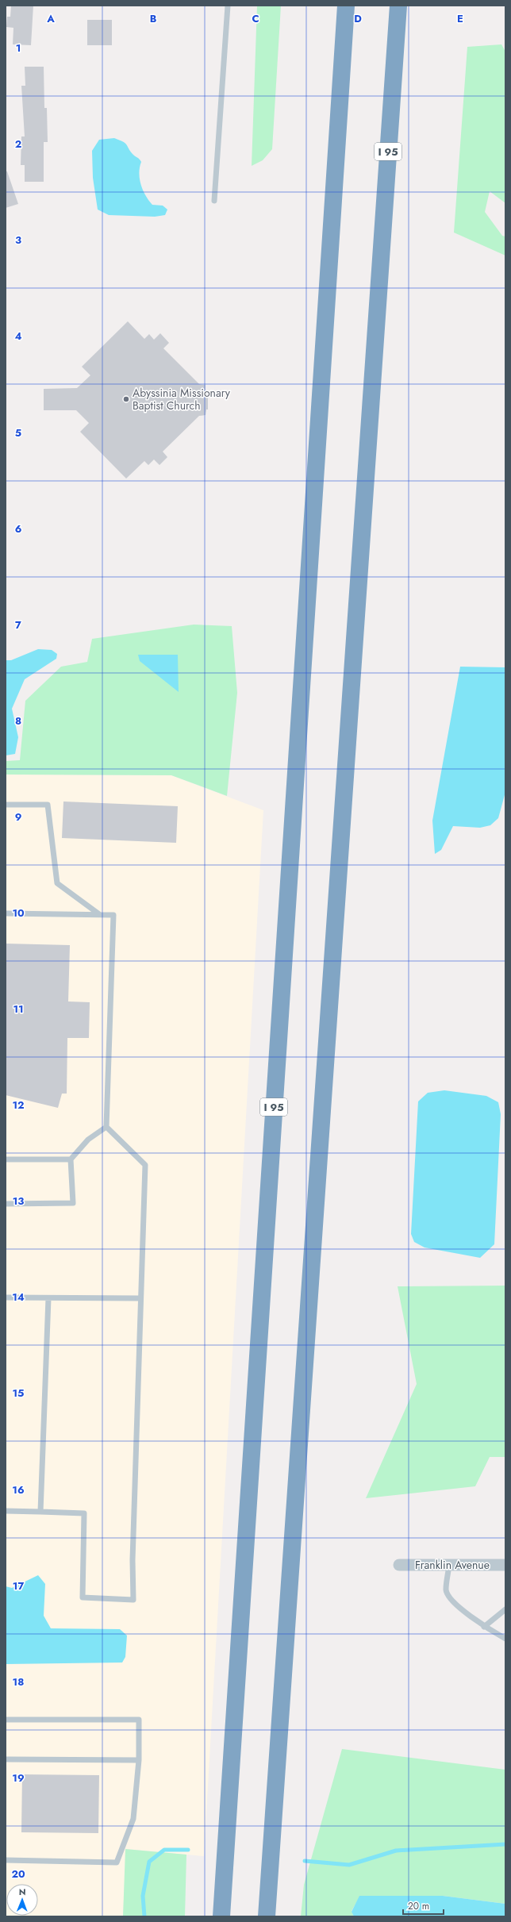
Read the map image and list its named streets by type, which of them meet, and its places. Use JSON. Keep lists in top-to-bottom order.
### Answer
{
  "streets": {
    "highway": ["I 95"],
    "street": ["Franklin Avenue"]
  },
  "places": ["Abyssinia Missionary Baptist Church"],
  "scale_bar": "20 m",
  "north": "top",
  "grid": {
    "columns": [
      "A",
      "B",
      "C",
      "D",
      "E"
    ],
    "rows": [
      "1",
      "2",
      "3",
      "4",
      "5",
      "6",
      "7",
      "8",
      "9",
      "10",
      "11",
      "12",
      "13",
      "14",
      "15",
      "16",
      "17",
      "18",
      "19",
      "20"
    ]
  }
}
